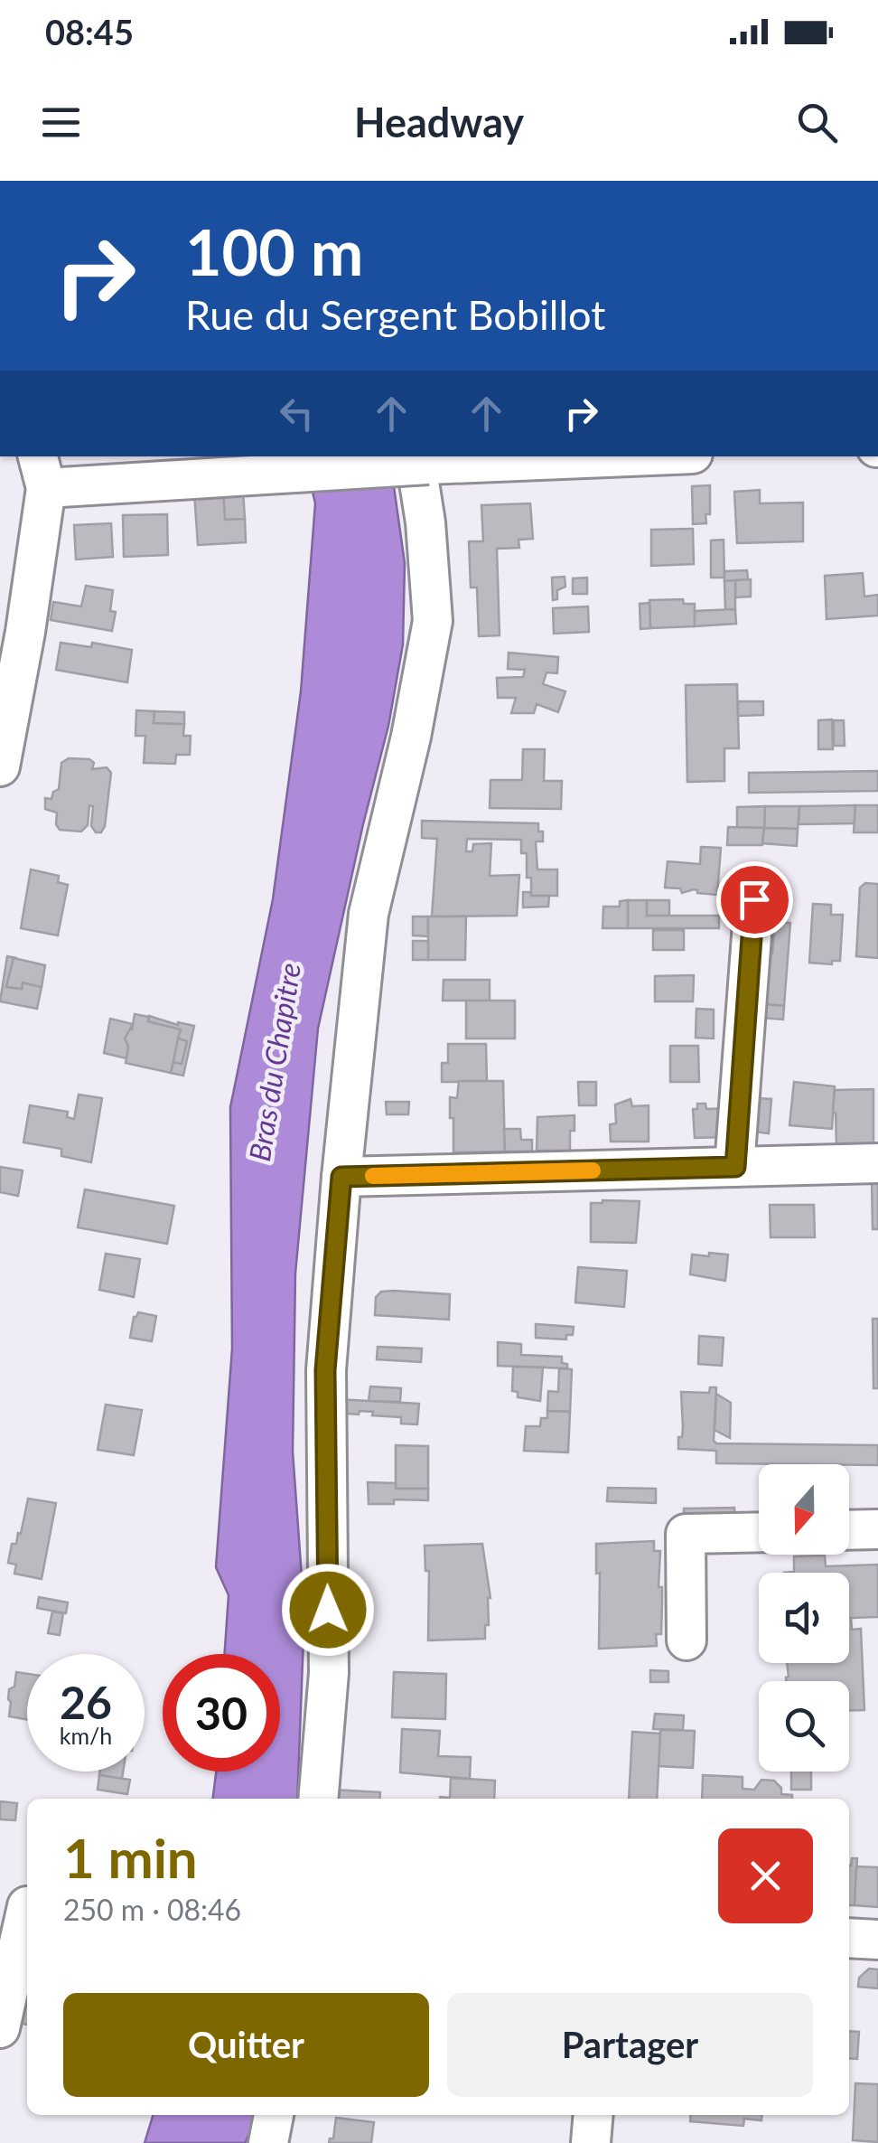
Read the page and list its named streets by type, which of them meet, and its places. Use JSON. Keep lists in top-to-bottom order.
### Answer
{
  "water": ["Bras du Chapitre"],
  "north": "bottom",
  "page": {
    "status": "08:45",
    "header": "Headway",
    "turn": ["100 m", "Rue du Sergent Bobillot"],
    "speed": "26 km/h",
    "limit": "30",
    "heading": ["1 min", "250 m · 08:46"],
    "buttons": ["Quitter", "Partager"]
  }
}
